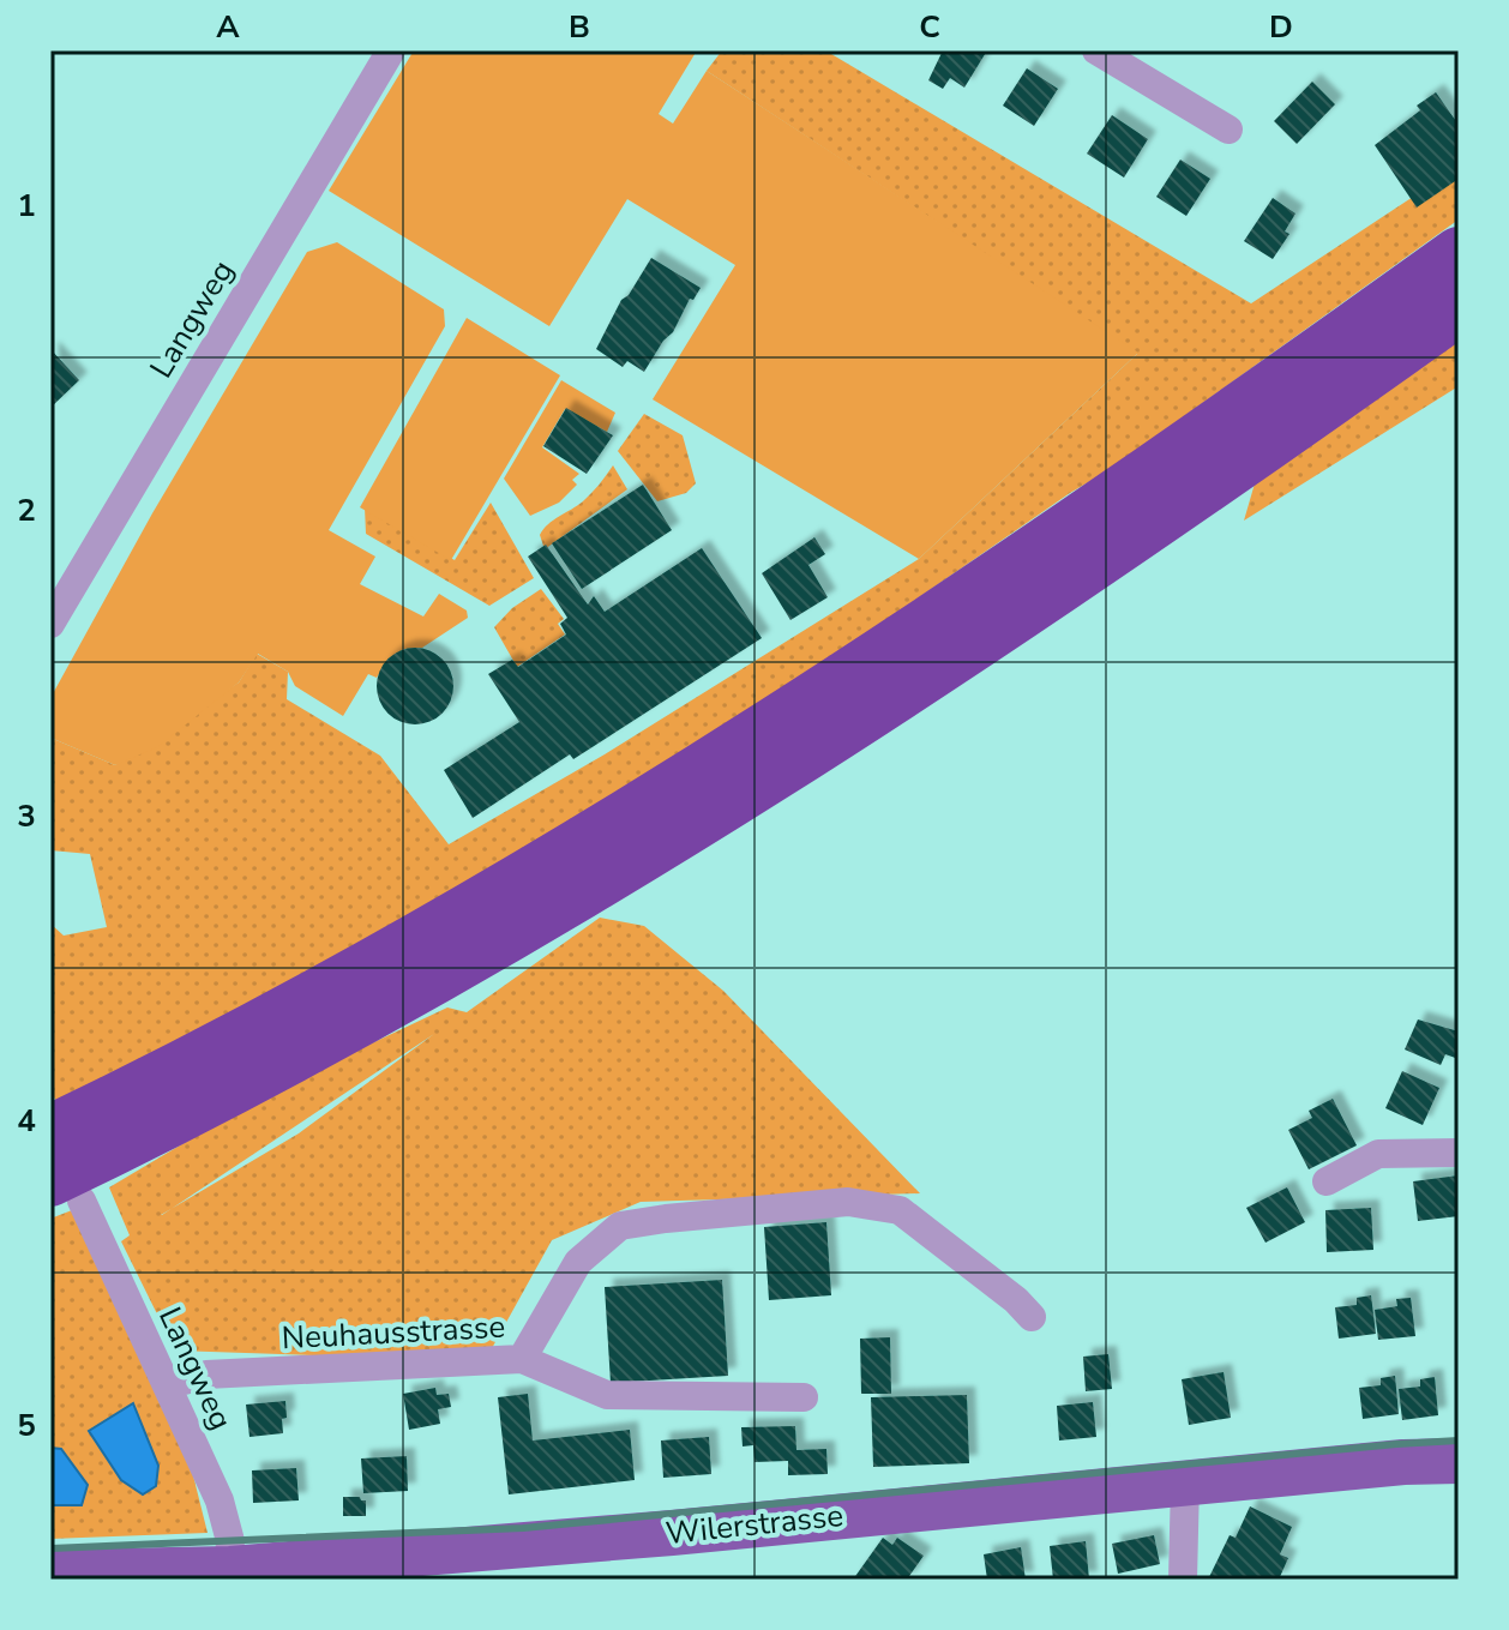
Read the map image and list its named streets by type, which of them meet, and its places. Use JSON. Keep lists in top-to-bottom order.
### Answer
{
  "streets": {
    "main road": ["Wilerstrasse"],
    "street": ["Langweg", "Neuhausstrasse"]
  },
  "crossings": [
    ["Langweg", "Neuhausstrasse"],
    ["Langweg", "Wilerstrasse"]
  ],
  "grid": {
    "columns": [
      "A",
      "B",
      "C",
      "D"
    ],
    "rows": [
      "1",
      "2",
      "3",
      "4",
      "5"
    ]
  }
}
